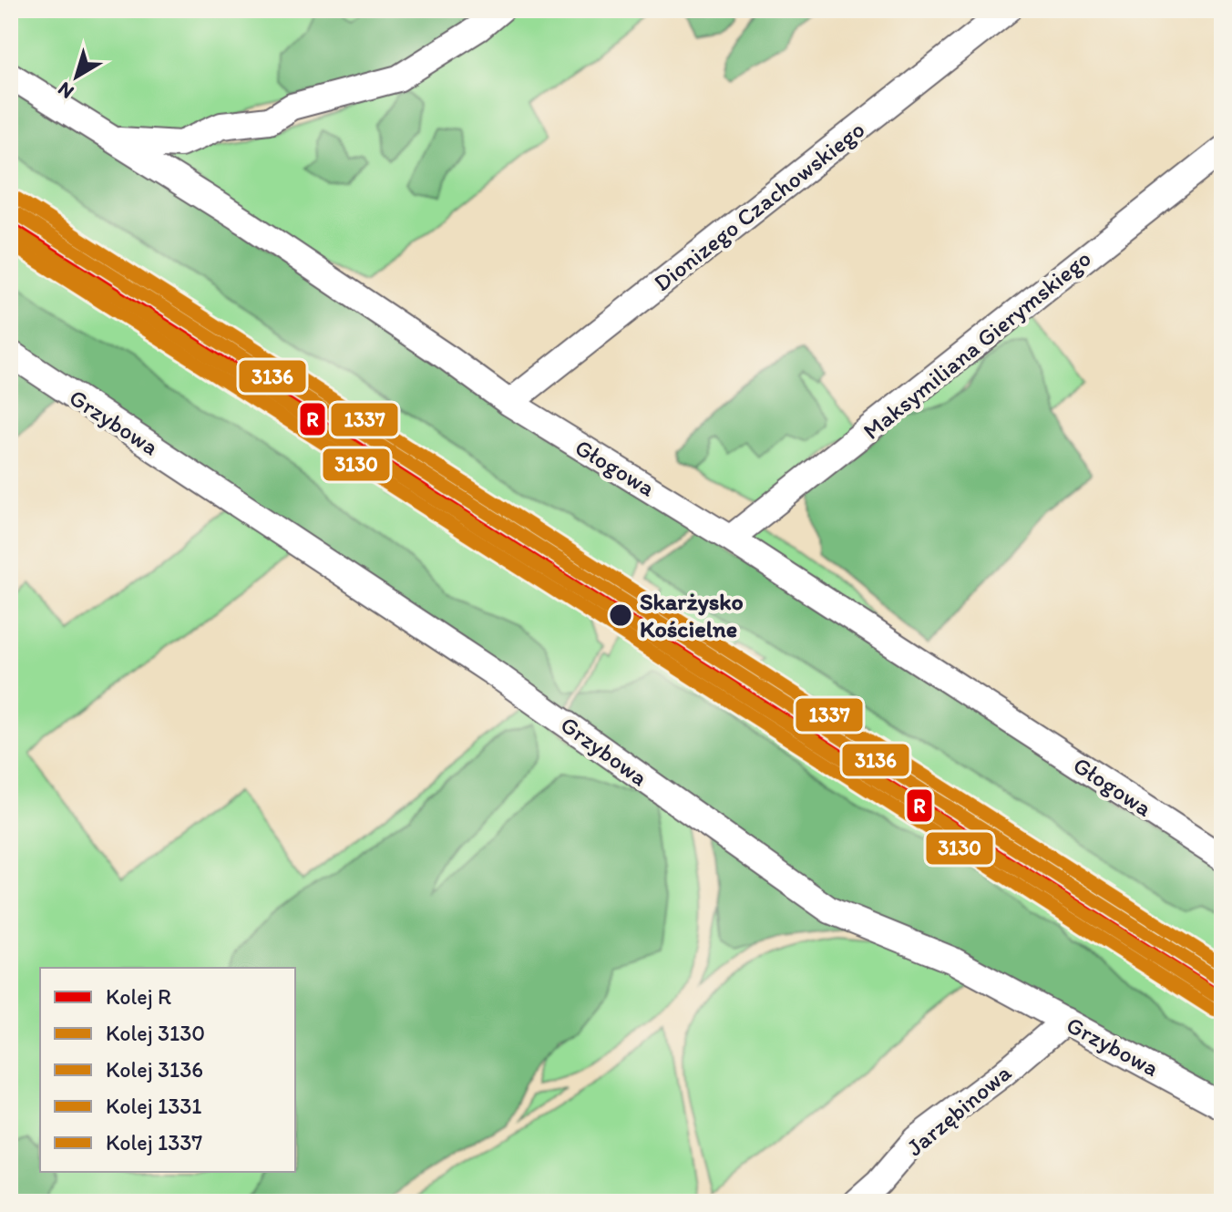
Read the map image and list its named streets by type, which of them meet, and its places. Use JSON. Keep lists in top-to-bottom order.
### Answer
{
  "streets": {
    "street": [
      "Dionizego Czachowskiego",
      "Maksymiliana Gierymskiego",
      "Grzybowa",
      "Głogowa",
      "Jarzębinowa"
    ]
  },
  "crossings": [
    ["Dionizego Czachowskiego", "Głogowa"],
    ["Maksymiliana Gierymskiego", "Głogowa"],
    ["Grzybowa", "Jarzębinowa"]
  ],
  "places": ["Skarżysko Kościelne"],
  "lines": [
    "rail line 1337",
    "rail line 3136",
    "rail line R",
    "rail line 1331",
    "rail line 3130"
  ],
  "legend": [
    "Kolej R",
    "Kolej 3130",
    "Kolej 3136",
    "Kolej 1331",
    "Kolej 1337"
  ],
  "north": "bottom left"
}
